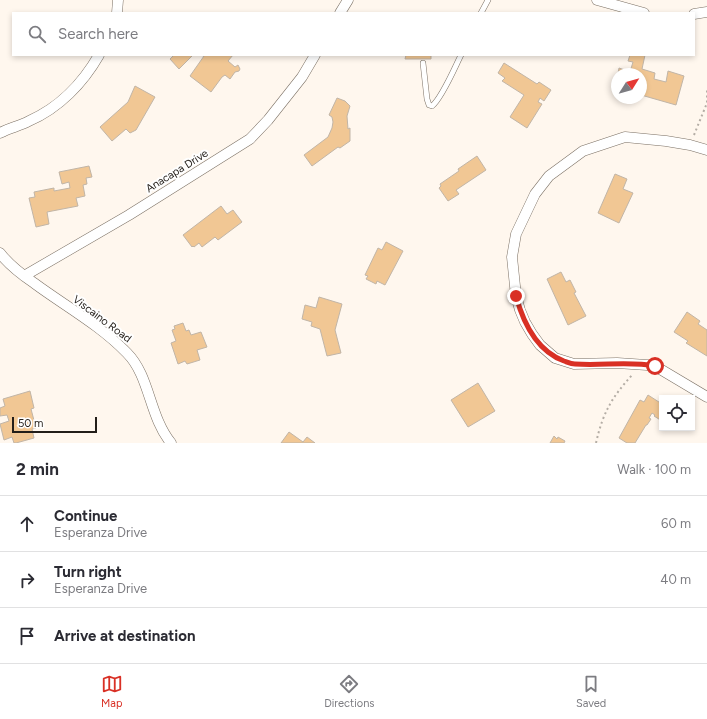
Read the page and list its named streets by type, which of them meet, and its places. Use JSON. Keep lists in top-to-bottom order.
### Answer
{
  "streets": {
    "street": ["Anacapa Drive", "Viscaino Road"]
  },
  "crossings": [
    ["Anacapa Drive", "Viscaino Road"]
  ],
  "scale_bar": "50 m",
  "north": "top right",
  "page": {
    "search": "Search here",
    "scale": "50 m",
    "heading": ["2 min", "Walk · 100 m"],
    "list": [
      ["Continue", "Esperanza Drive", "60 m"],
      ["Turn right", "Esperanza Drive", "40 m"],
      "Arrive at destination"
    ],
    "nav": ["Map", "Directions", "Saved"]
  }
}
